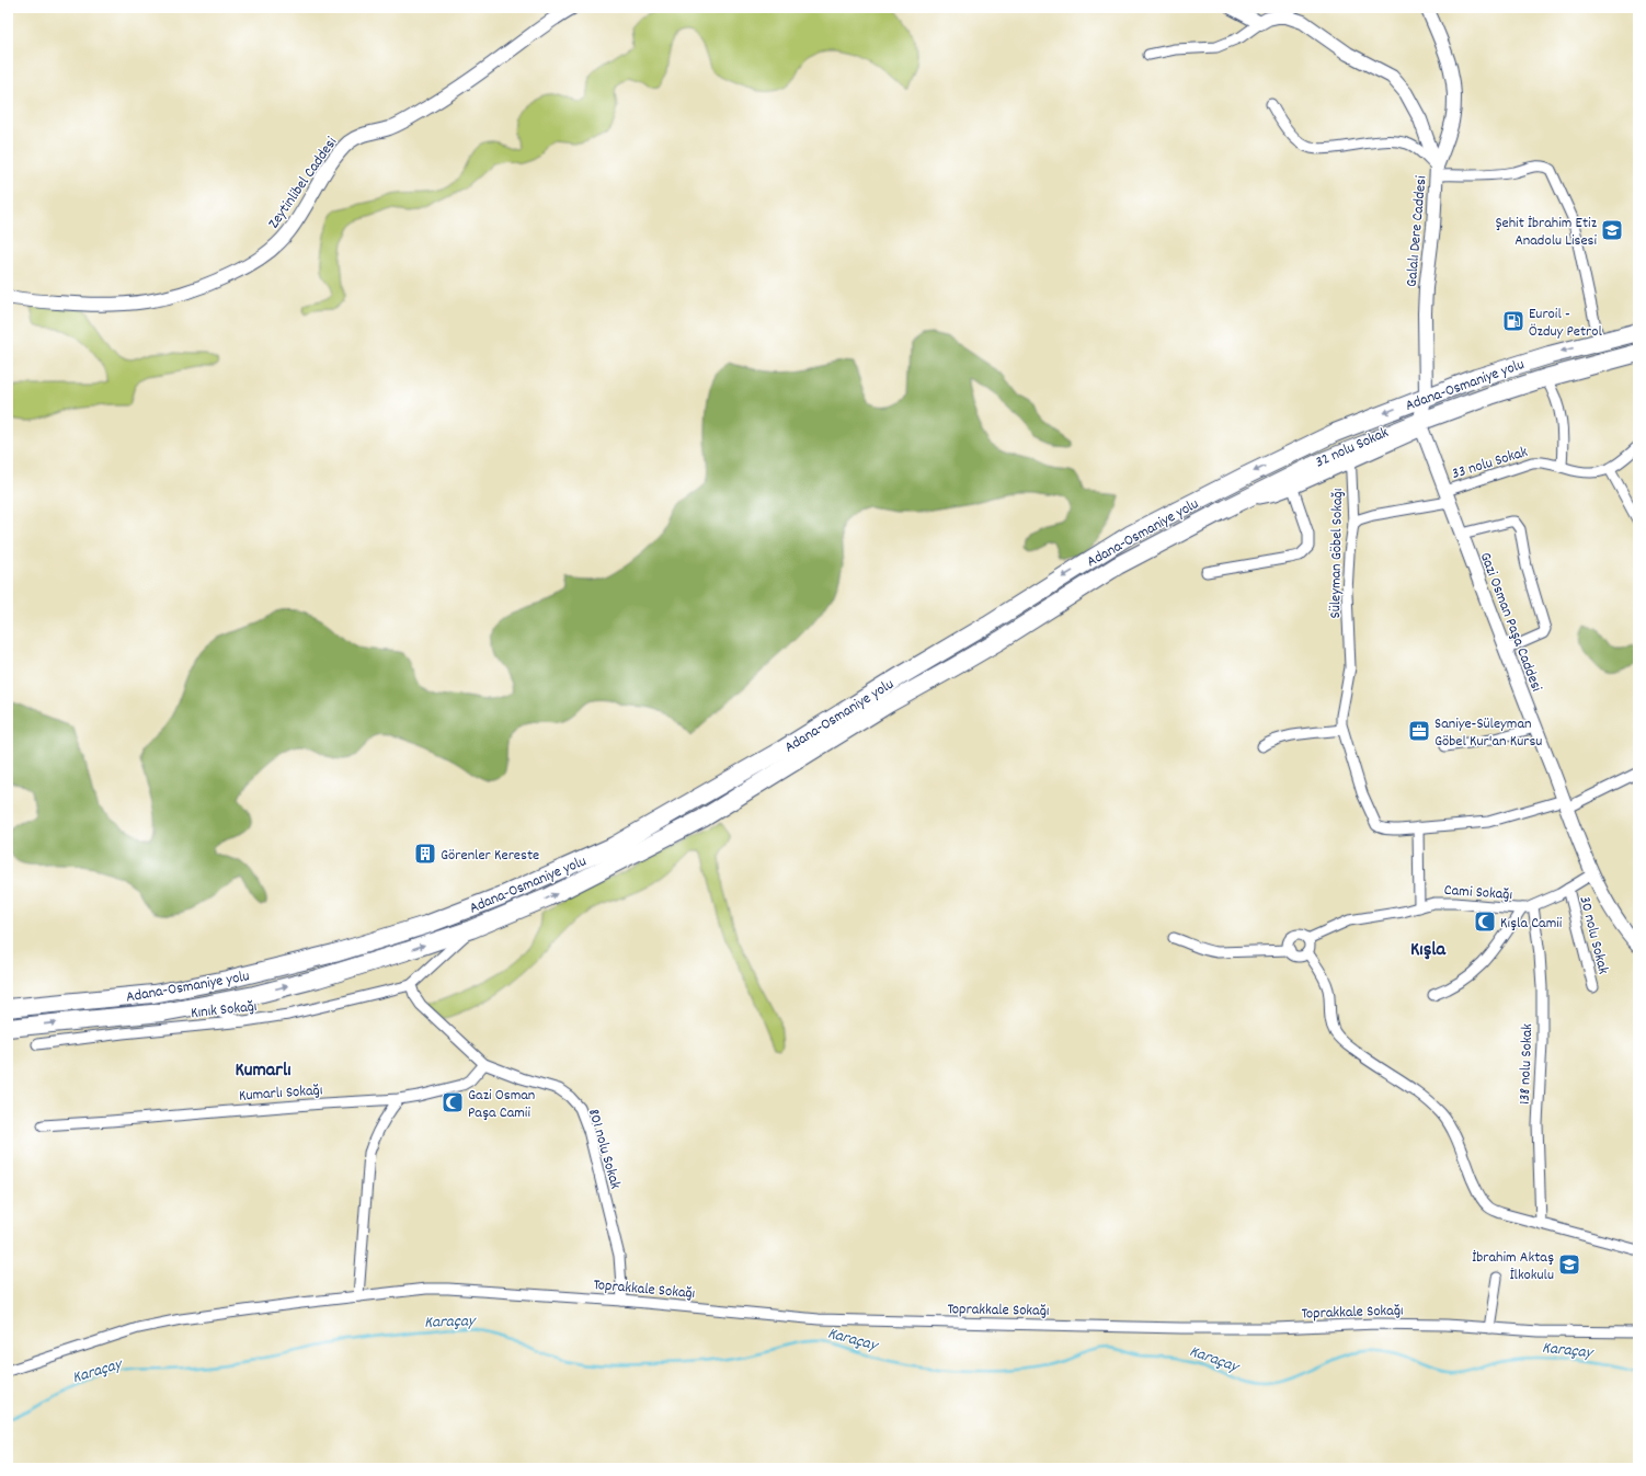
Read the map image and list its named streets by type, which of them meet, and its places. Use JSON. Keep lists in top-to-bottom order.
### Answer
{
  "streets": {
    "highway": ["Adana-Osmaniye yolu"],
    "street": [
      "Zeytinlibel Caddesi",
      "Galalı Dere Caddesi",
      "32 nolu Sokak",
      "33 nolu Sokak",
      "Süleyman Göbel Sokağı",
      "Gazi Osman Paşa Caddesi",
      "Cami Sokağı",
      "30 nolu Sokak",
      "Kınık Sokağı",
      "138 nolu Sokak",
      "Kumarlı Sokağı",
      "801 nolu Sokak",
      "Toprakkale Sokağı"
    ]
  },
  "crossings": [
    ["Galalı Dere Caddesi", "Adana-Osmaniye yolu"],
    ["Adana-Osmaniye yolu", "32 nolu Sokak"],
    ["Adana-Osmaniye yolu", "Süleyman Göbel Sokağı"],
    ["Adana-Osmaniye yolu", "Gazi Osman Paşa Caddesi"],
    ["Adana-Osmaniye yolu", "Kınık Sokağı"],
    ["32 nolu Sokak", "Süleyman Göbel Sokağı"],
    ["33 nolu Sokak", "Süleyman Göbel Sokağı"],
    ["33 nolu Sokak", "Gazi Osman Paşa Caddesi"],
    ["Süleyman Göbel Sokağı", "Gazi Osman Paşa Caddesi"],
    ["Gazi Osman Paşa Caddesi", "Cami Sokağı"],
    ["Cami Sokağı", "30 nolu Sokak"],
    ["Cami Sokağı", "138 nolu Sokak"],
    ["Kumarlı Sokağı", "801 nolu Sokak"],
    ["801 nolu Sokak", "Toprakkale Sokağı"]
  ],
  "districts": ["Kışla", "Kumarlı"],
  "water": ["Karaçay"],
  "places": {
    "school or university": ["Şehit İbrahim Etiz Anadolu Lisesi", "İbrahim Aktaş İlkokulu"],
    "fuel station": ["Euroil - Özduy Petrol"],
    "office": ["Saniye-Süleyman Göbel Kur'an Kursu"],
    "building": ["Görenler Kereste"],
    "mosque": ["Kışla Camii", "Gazi Osman Paşa Camii"]
  }
}
